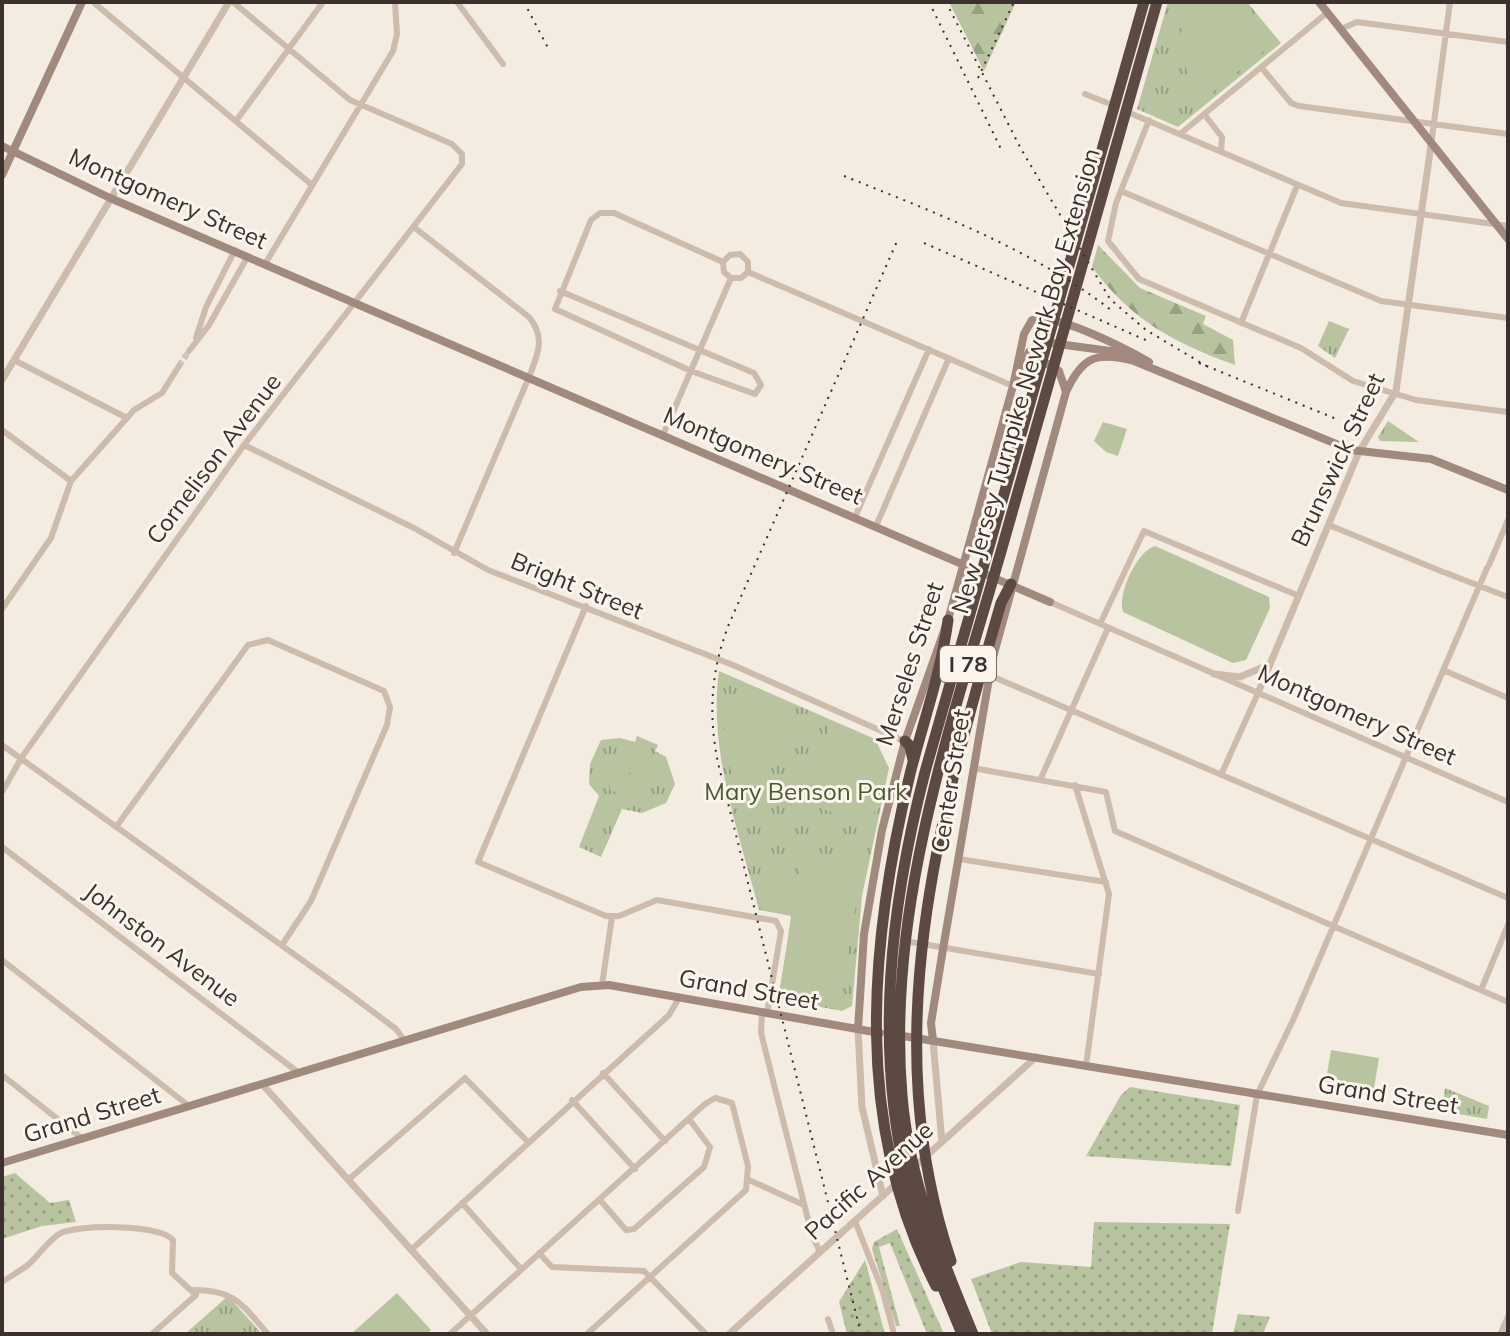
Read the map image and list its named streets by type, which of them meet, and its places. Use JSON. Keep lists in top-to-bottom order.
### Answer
{
  "streets": {
    "highway": ["New Jersey Turnpike Newark Bay Extension", "I 78"],
    "main road": [
      "Montgomery Street",
      "Merseles Street",
      "Center Street",
      "Grand Street"
    ],
    "street": [
      "Cornelison Avenue",
      "Brunswick Street",
      "Bright Street",
      "Johnston Avenue",
      "Pacific Avenue"
    ]
  },
  "crossings": [
    ["Montgomery Street", "Brunswick Street"],
    ["Montgomery Street", "Merseles Street"],
    ["Montgomery Street", "Center Street"],
    ["Cornelison Avenue", "Bright Street"],
    ["Bright Street", "Merseles Street"],
    ["Merseles Street", "Grand Street"],
    ["Merseles Street", "Pacific Avenue"],
    ["Center Street", "Grand Street"],
    ["Johnston Avenue", "Grand Street"],
    ["Grand Street", "Pacific Avenue"]
  ],
  "parks": ["Mary Benson Park"]
}
